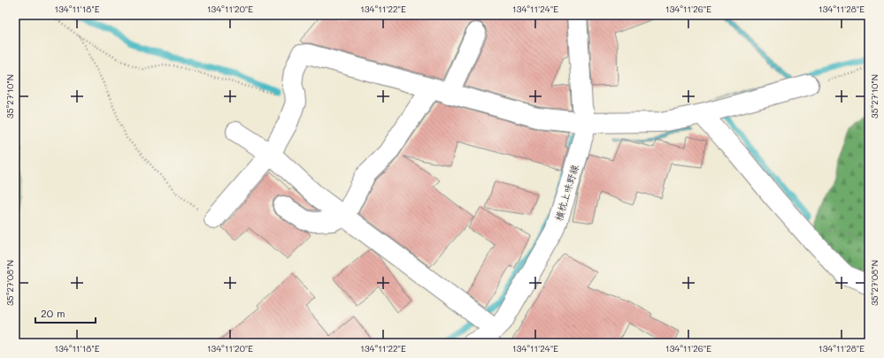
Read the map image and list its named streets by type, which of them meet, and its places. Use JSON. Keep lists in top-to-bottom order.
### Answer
{
  "streets": {
    "street": ["横枕上味野線"]
  },
  "scale_bar": "20 m",
  "coordinates": [
    "134°11'18\"E",
    "134°11'20\"E",
    "134°11'22\"E",
    "134°11'24\"E",
    "134°11'26\"E",
    "134°11'28\"E",
    "35°27'10\"N",
    "35°27'08\"N"
  ]
}
